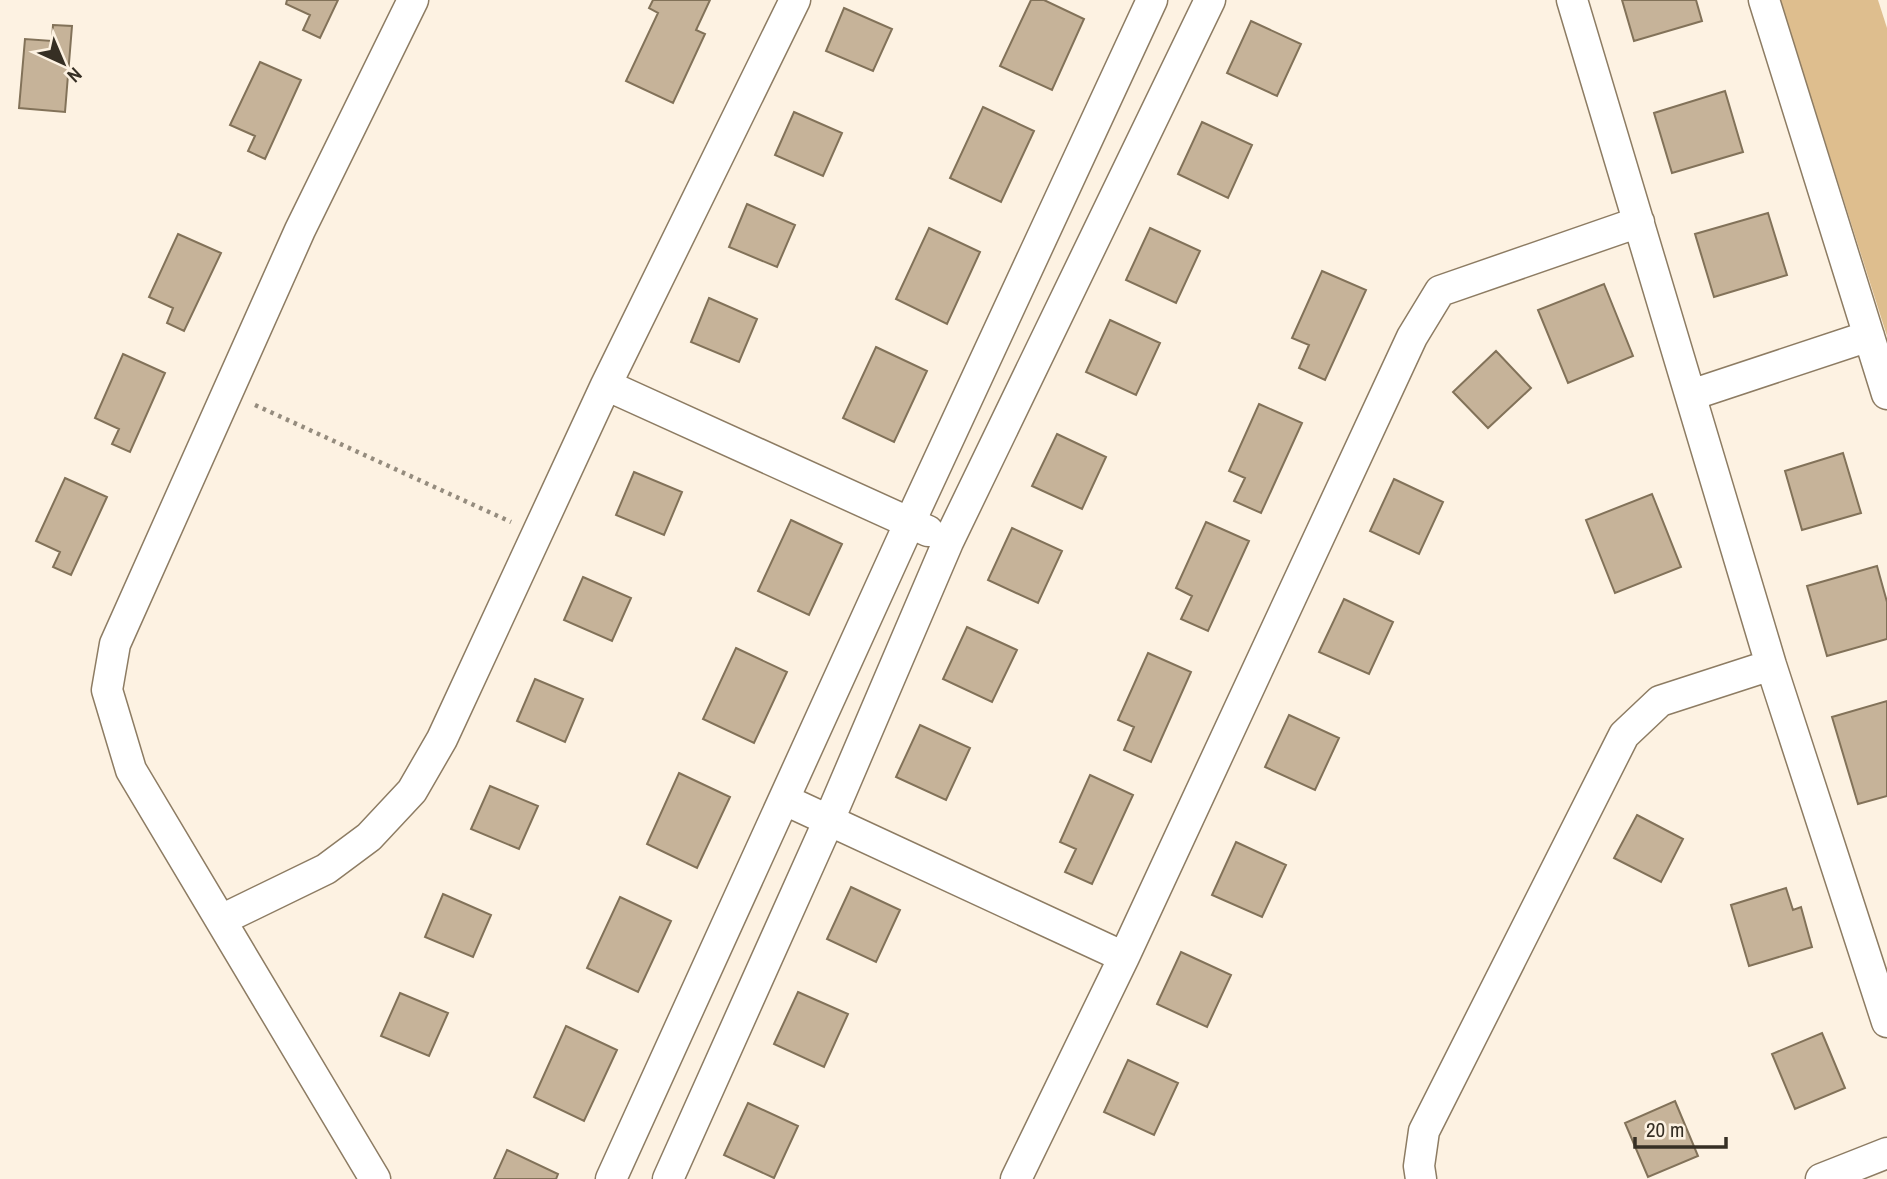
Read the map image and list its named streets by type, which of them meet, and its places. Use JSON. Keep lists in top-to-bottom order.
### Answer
{
  "scale_bar": "20 m",
  "north": "bottom right"
}
